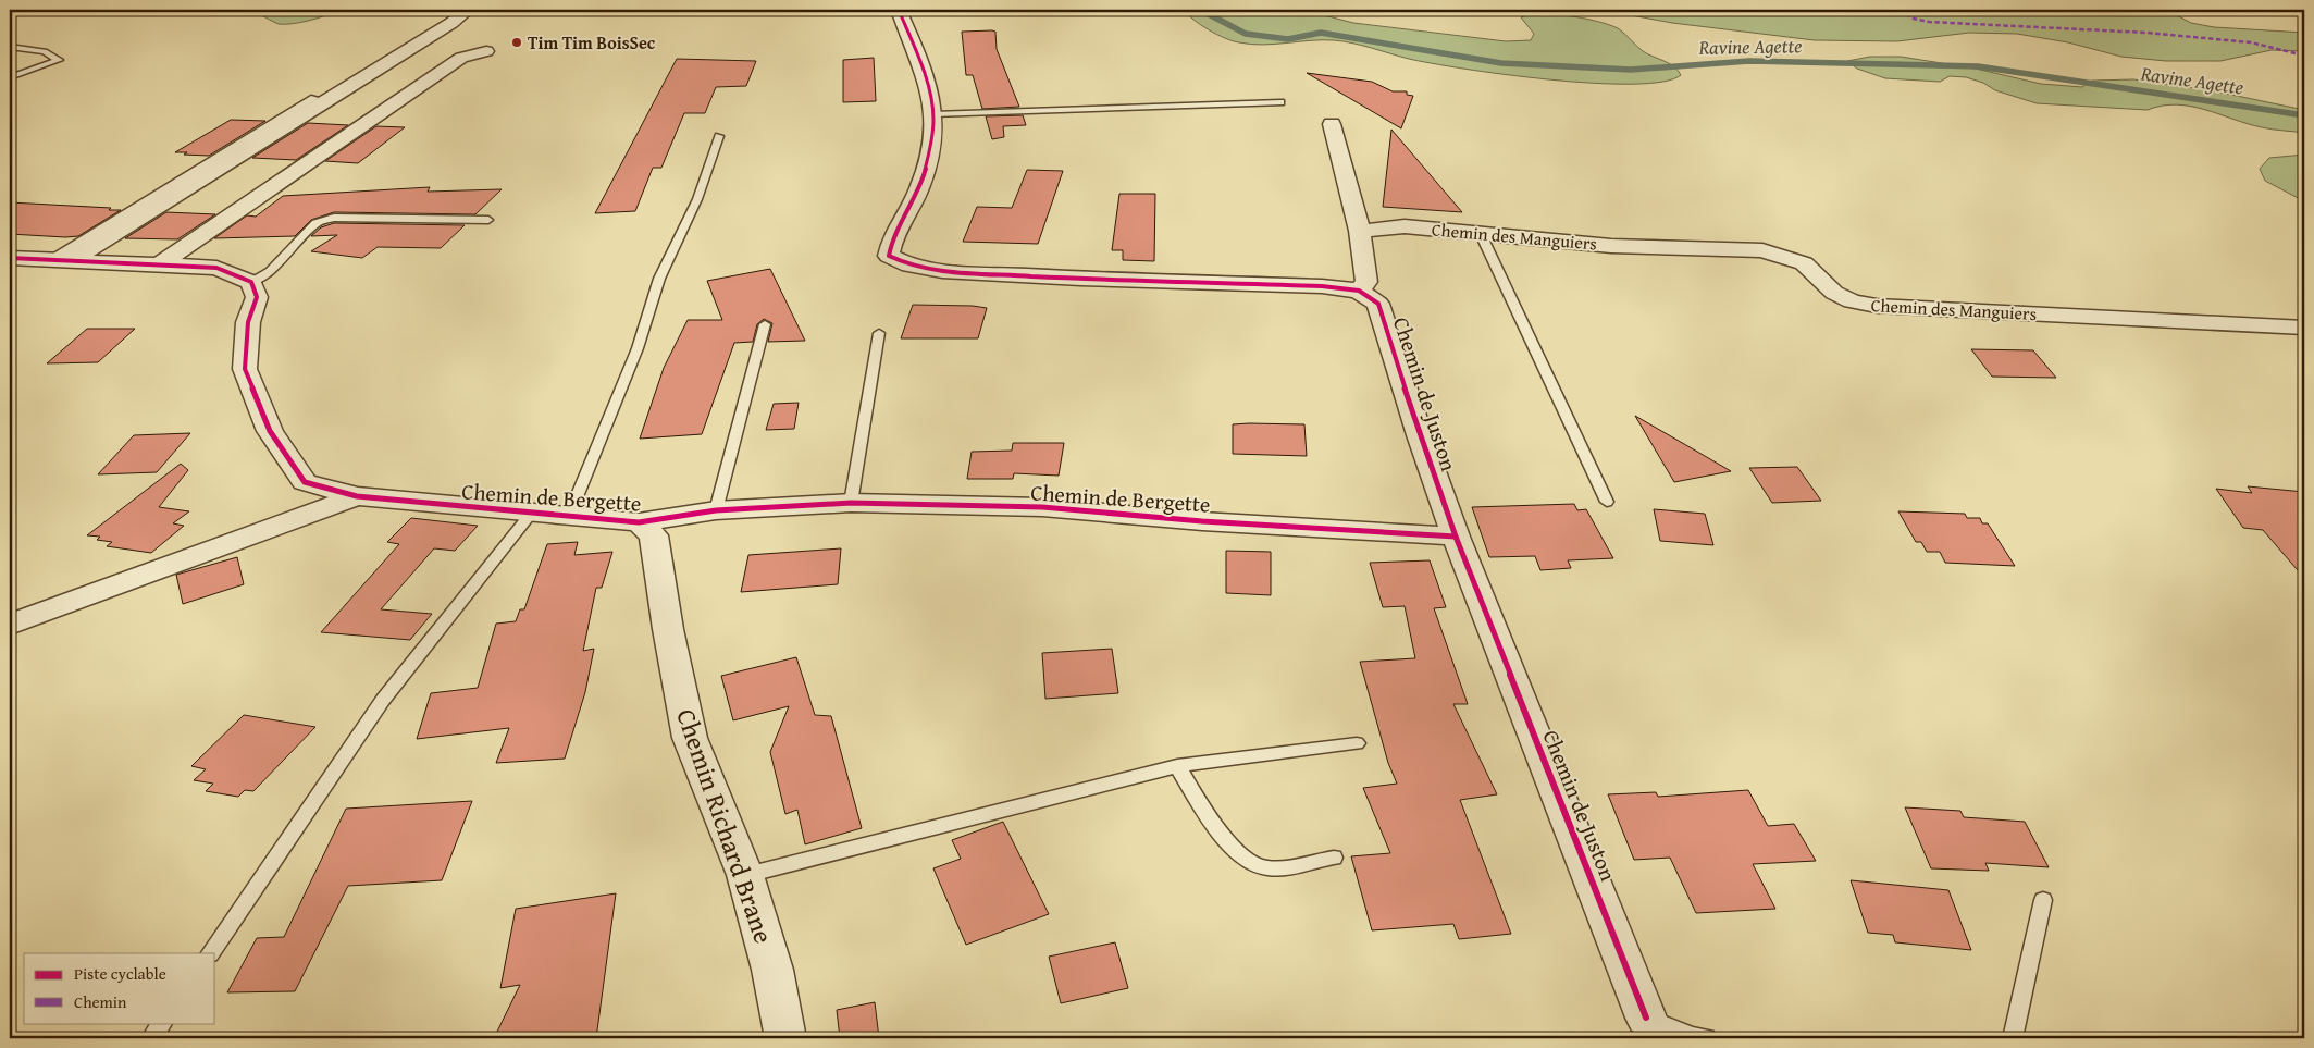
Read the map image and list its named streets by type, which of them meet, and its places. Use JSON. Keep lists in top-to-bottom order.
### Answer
{
  "streets": {
    "street": [
      "Chemin des Manguiers",
      "Chemin de Juston",
      "Chemin de Bergette",
      "Chemin Richard Brane"
    ]
  },
  "crossings": [
    ["Chemin de Juston", "Chemin de Bergette"],
    ["Chemin de Bergette", "Chemin Richard Brane"]
  ],
  "water": ["Ravine Agette"],
  "places": ["Tim Tim BoisSec"],
  "legend": ["Piste cyclable", "Chemin"]
}
